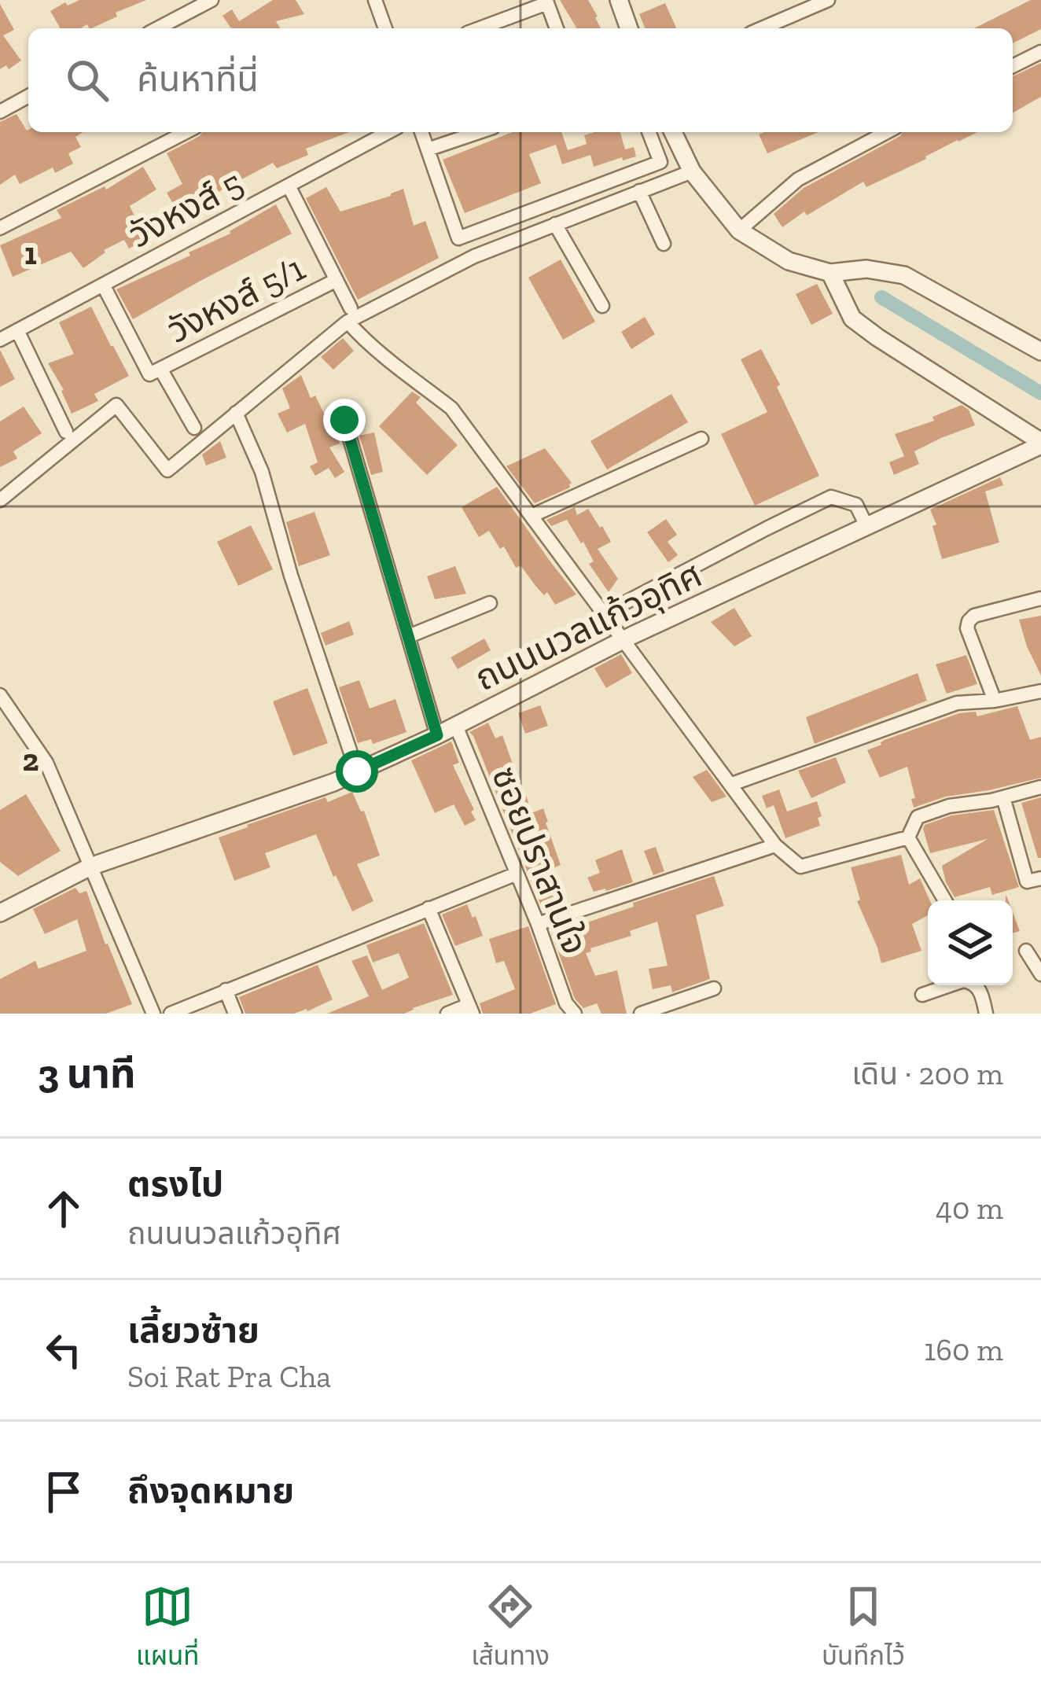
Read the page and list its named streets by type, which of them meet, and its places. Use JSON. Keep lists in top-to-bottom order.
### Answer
{
  "streets": {
    "street": [
      "วังหงส์ 5",
      "วังหงส์ 5/1",
      "ถนนนวลแก้วอุทิศ",
      "ซอยปราสานใจ"
    ]
  },
  "crossings": [
    ["วังหงส์ 5", "วังหงส์ 5/1"],
    ["วังหงส์ 5/1", "ถนนนวลแก้วอุทิศ"],
    ["ถนนนวลแก้วอุทิศ", "ซอยปราสานใจ"]
  ],
  "page": {
    "search": "ค้นหาที่นี่",
    "heading": ["3 นาที", "เดิน · 200 m"],
    "list": [
      ["ตรงไป", "ถนนนวลแก้วอุทิศ", "40 m"],
      ["เลี้ยวซ้าย", "Soi Rat Pra Cha", "160 m"],
      "ถึงจุดหมาย"
    ],
    "nav": ["แผนที่", "เส้นทาง", "บันทึกไว้"]
  },
  "grid": {
    "rows": ["1", "2"]
  }
}
